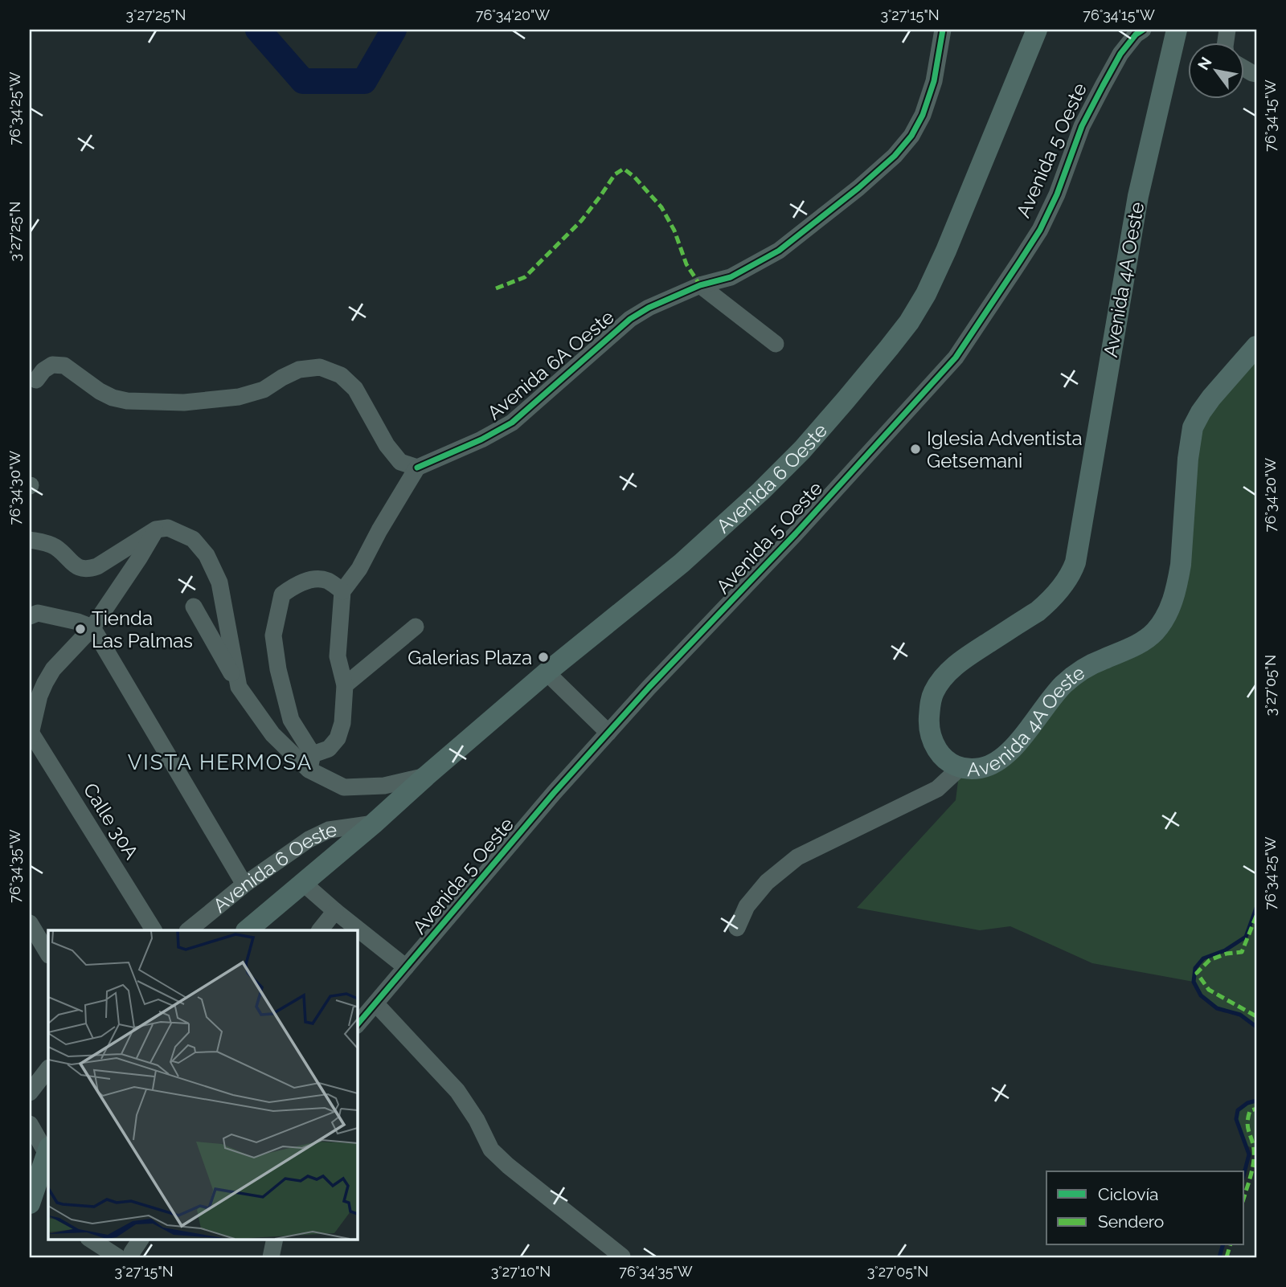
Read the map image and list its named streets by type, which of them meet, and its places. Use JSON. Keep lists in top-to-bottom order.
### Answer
{
  "streets": {
    "main road": ["Avenida 4A Oeste", "Avenida 6 Oeste"],
    "street": ["Avenida 5 Oeste", "Avenida 6A Oeste", "Calle 30A"]
  },
  "districts": ["VISTA HERMOSA"],
  "places": ["Iglesia Adventista Getsemani", "Tienda Las Palmas", "Galerias Plaza"],
  "legend": ["Ciclovía", "Sendero"],
  "north": "top left",
  "coordinates": [
    "3°27'25\"N",
    "76°34'20\"W",
    "3°27'15\"N",
    "76°34'15\"W",
    "76°34'25\"W",
    "76°34'30\"W",
    "3°27'05\"N",
    "76°34'35\"W",
    "3°27'10\"N"
  ]
}
